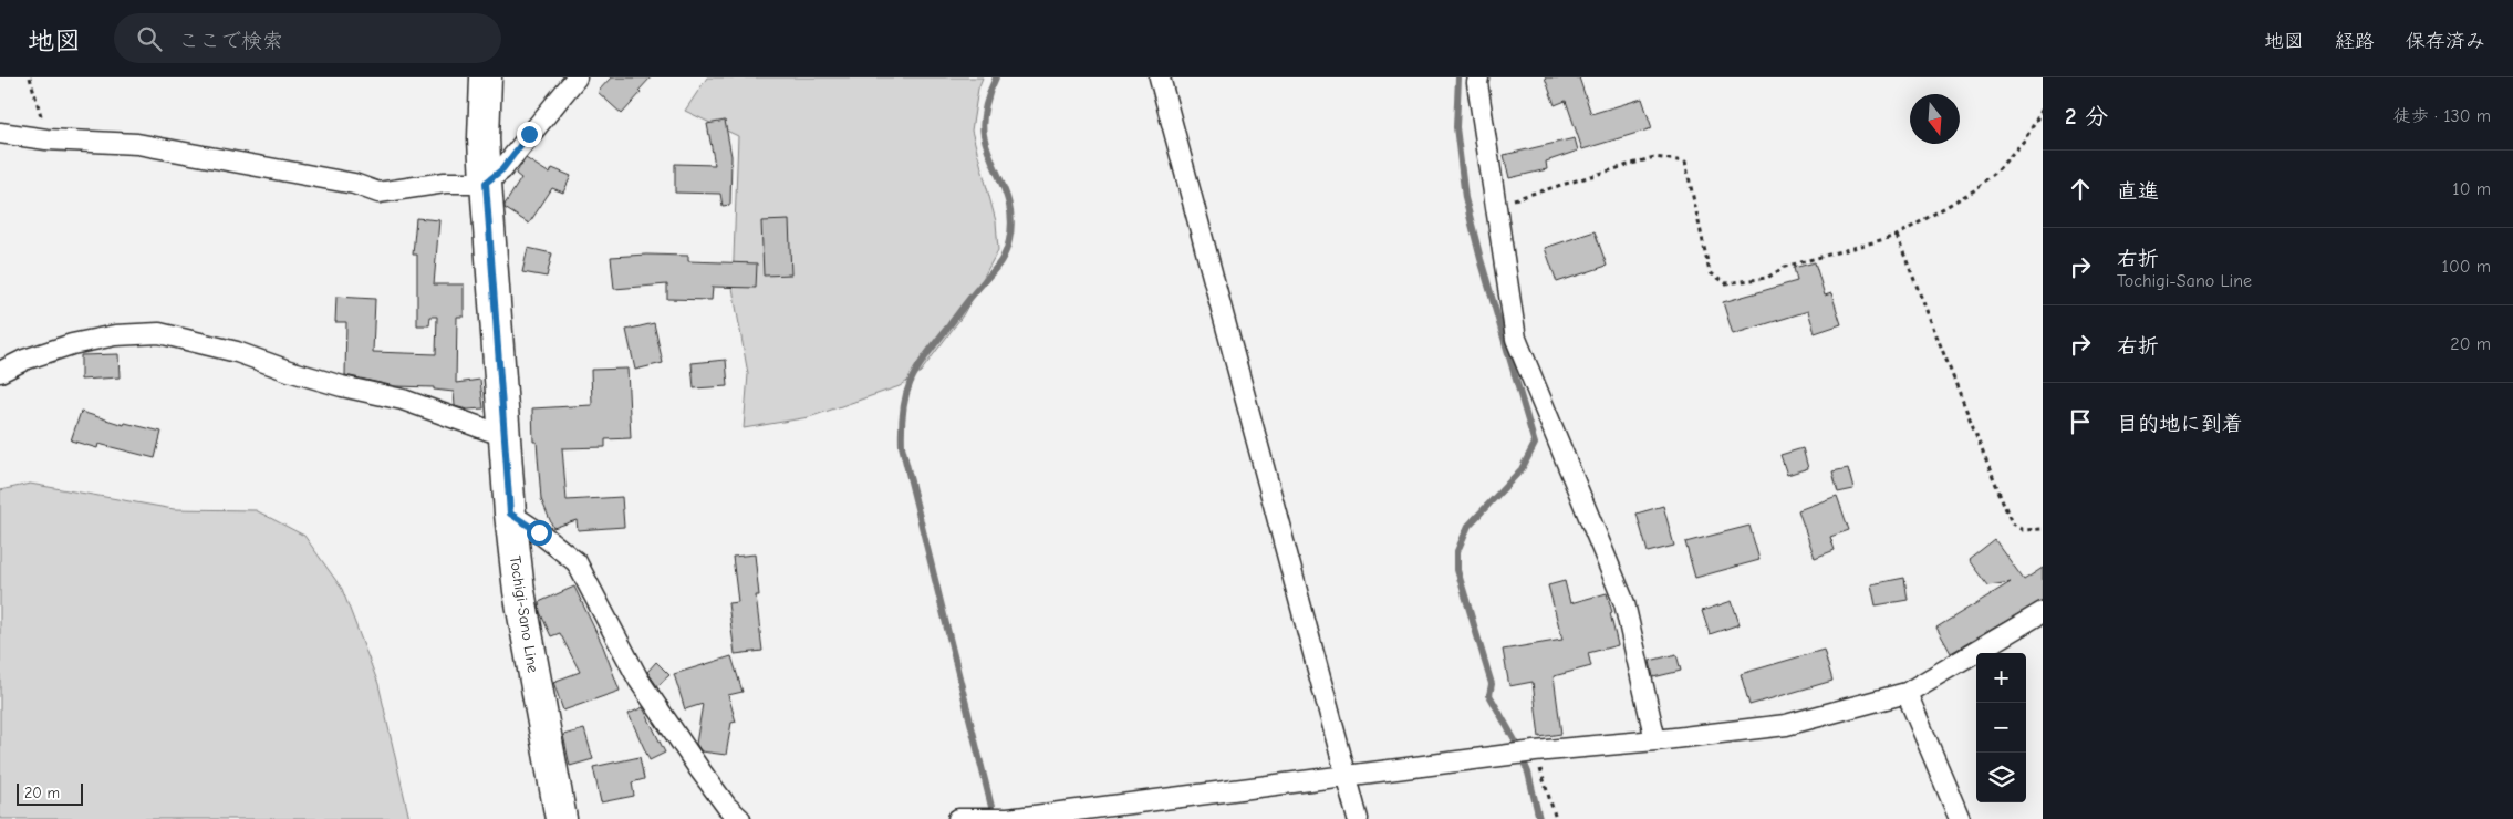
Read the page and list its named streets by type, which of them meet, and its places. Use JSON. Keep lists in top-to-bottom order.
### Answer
{
  "streets": {
    "main road": ["Tochigi-Sano Line"]
  },
  "scale_bar": "20 m",
  "north": "bottom",
  "page": {
    "header": "地図",
    "search": "ここで検索",
    "nav": ["地図", "経路", "保存済み"],
    "heading": ["2 分", "徒歩 · 130 m"],
    "list": [
      ["直進", "10 m"],
      ["右折", "Tochigi-Sano Line", "100 m"],
      ["右折", "20 m"],
      "目的地に到着"
    ],
    "map_buttons": ["+", "−"],
    "scale": "20 m"
  }
}
